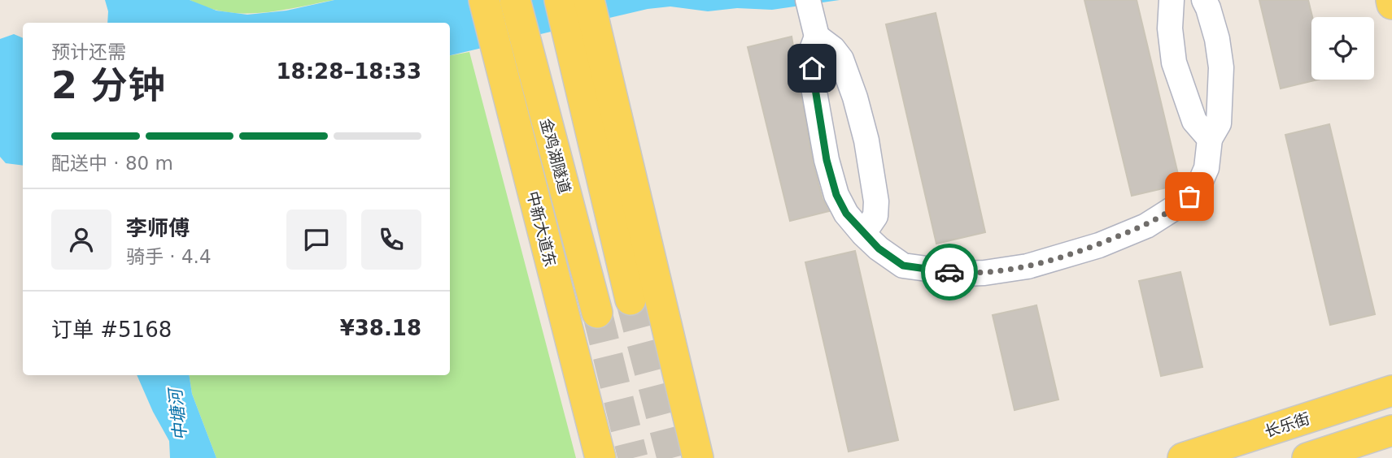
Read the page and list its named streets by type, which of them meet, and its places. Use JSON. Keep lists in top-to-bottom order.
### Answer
{
  "streets": {
    "main road": ["金鸡湖隧道", "中新大道东", "长乐街"]
  },
  "water": ["中塘河"],
  "page": {
    "heading": ["2 分钟", "预计还需", "18:28–18:33"],
    "panel": [
      "李师傅",
      "骑手 · 4.4",
      "订单 #5168",
      "¥38.18"
    ],
    "bar": "配送中 · 80 m"
  }
}
